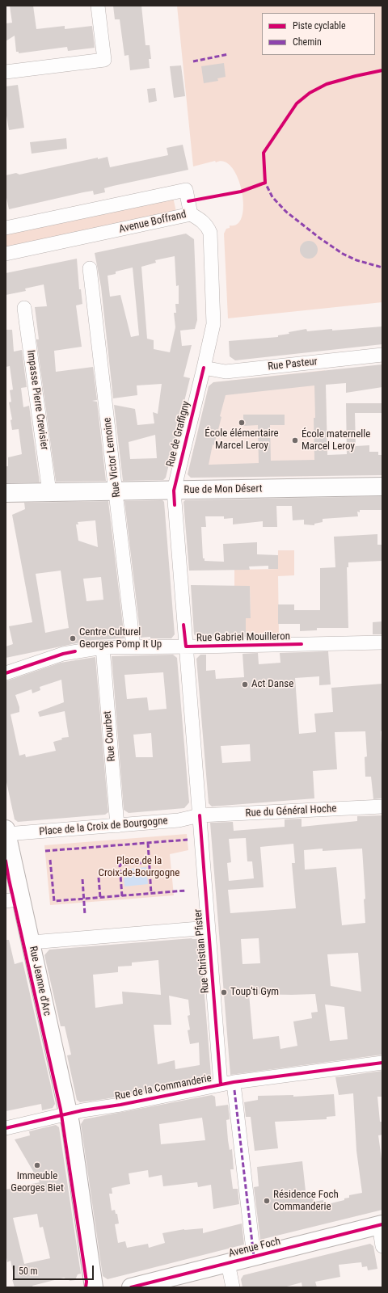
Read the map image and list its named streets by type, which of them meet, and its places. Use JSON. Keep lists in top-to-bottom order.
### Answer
{
  "streets": {
    "main road": ["Rue de Mon Désert", "Rue Jeanne d'Arc", "Avenue Foch"],
    "street": [
      "Avenue Boffrand",
      "Rue Pasteur",
      "Impasse Pierre Crevisier",
      "Rue de Graffigny",
      "Rue Victor Lemoine",
      "Rue Gabriel Mouilleron",
      "Rue Courbet",
      "Rue du Général Hoche",
      "Place de la Croix de Bourgogne",
      "Rue Christian Pfister",
      "Rue de la Commanderie"
    ]
  },
  "crossings": [
    ["Avenue Boffrand", "Rue de Graffigny"],
    ["Rue Pasteur", "Rue de Graffigny"],
    ["Impasse Pierre Crevisier", "Rue de Mon Désert"],
    ["Rue de Graffigny", "Rue de Mon Désert"],
    ["Rue de Graffigny", "Rue Gabriel Mouilleron"],
    ["Rue de Graffigny", "Rue Christian Pfister"],
    ["Rue Victor Lemoine", "Rue de Mon Désert"],
    ["Rue Victor Lemoine", "Rue Gabriel Mouilleron"],
    ["Rue Gabriel Mouilleron", "Rue Courbet"],
    ["Rue Gabriel Mouilleron", "Rue Christian Pfister"],
    ["Rue Courbet", "Place de la Croix de Bourgogne"],
    ["Rue du Général Hoche", "Place de la Croix de Bourgogne"],
    ["Rue du Général Hoche", "Rue Christian Pfister"],
    ["Place de la Croix de Bourgogne", "Rue Christian Pfister"],
    ["Place de la Croix de Bourgogne", "Rue Jeanne d'Arc"],
    ["Rue Christian Pfister", "Rue de la Commanderie"],
    ["Rue Jeanne d'Arc", "Rue de la Commanderie"]
  ],
  "parks": ["Place de la Croix-de-Bourgogne"],
  "places": [
    "École élémentaire Marcel Leroy",
    "École maternelle Marcel Leroy",
    "Centre Culturel Georges Pomp It Up",
    "Act Danse",
    "Toup'ti Gym",
    "Immeuble Georges Biet",
    "Résidence Foch Commanderie"
  ],
  "legend": ["Piste cyclable", "Chemin"],
  "scale_bar": "50 m"
}
